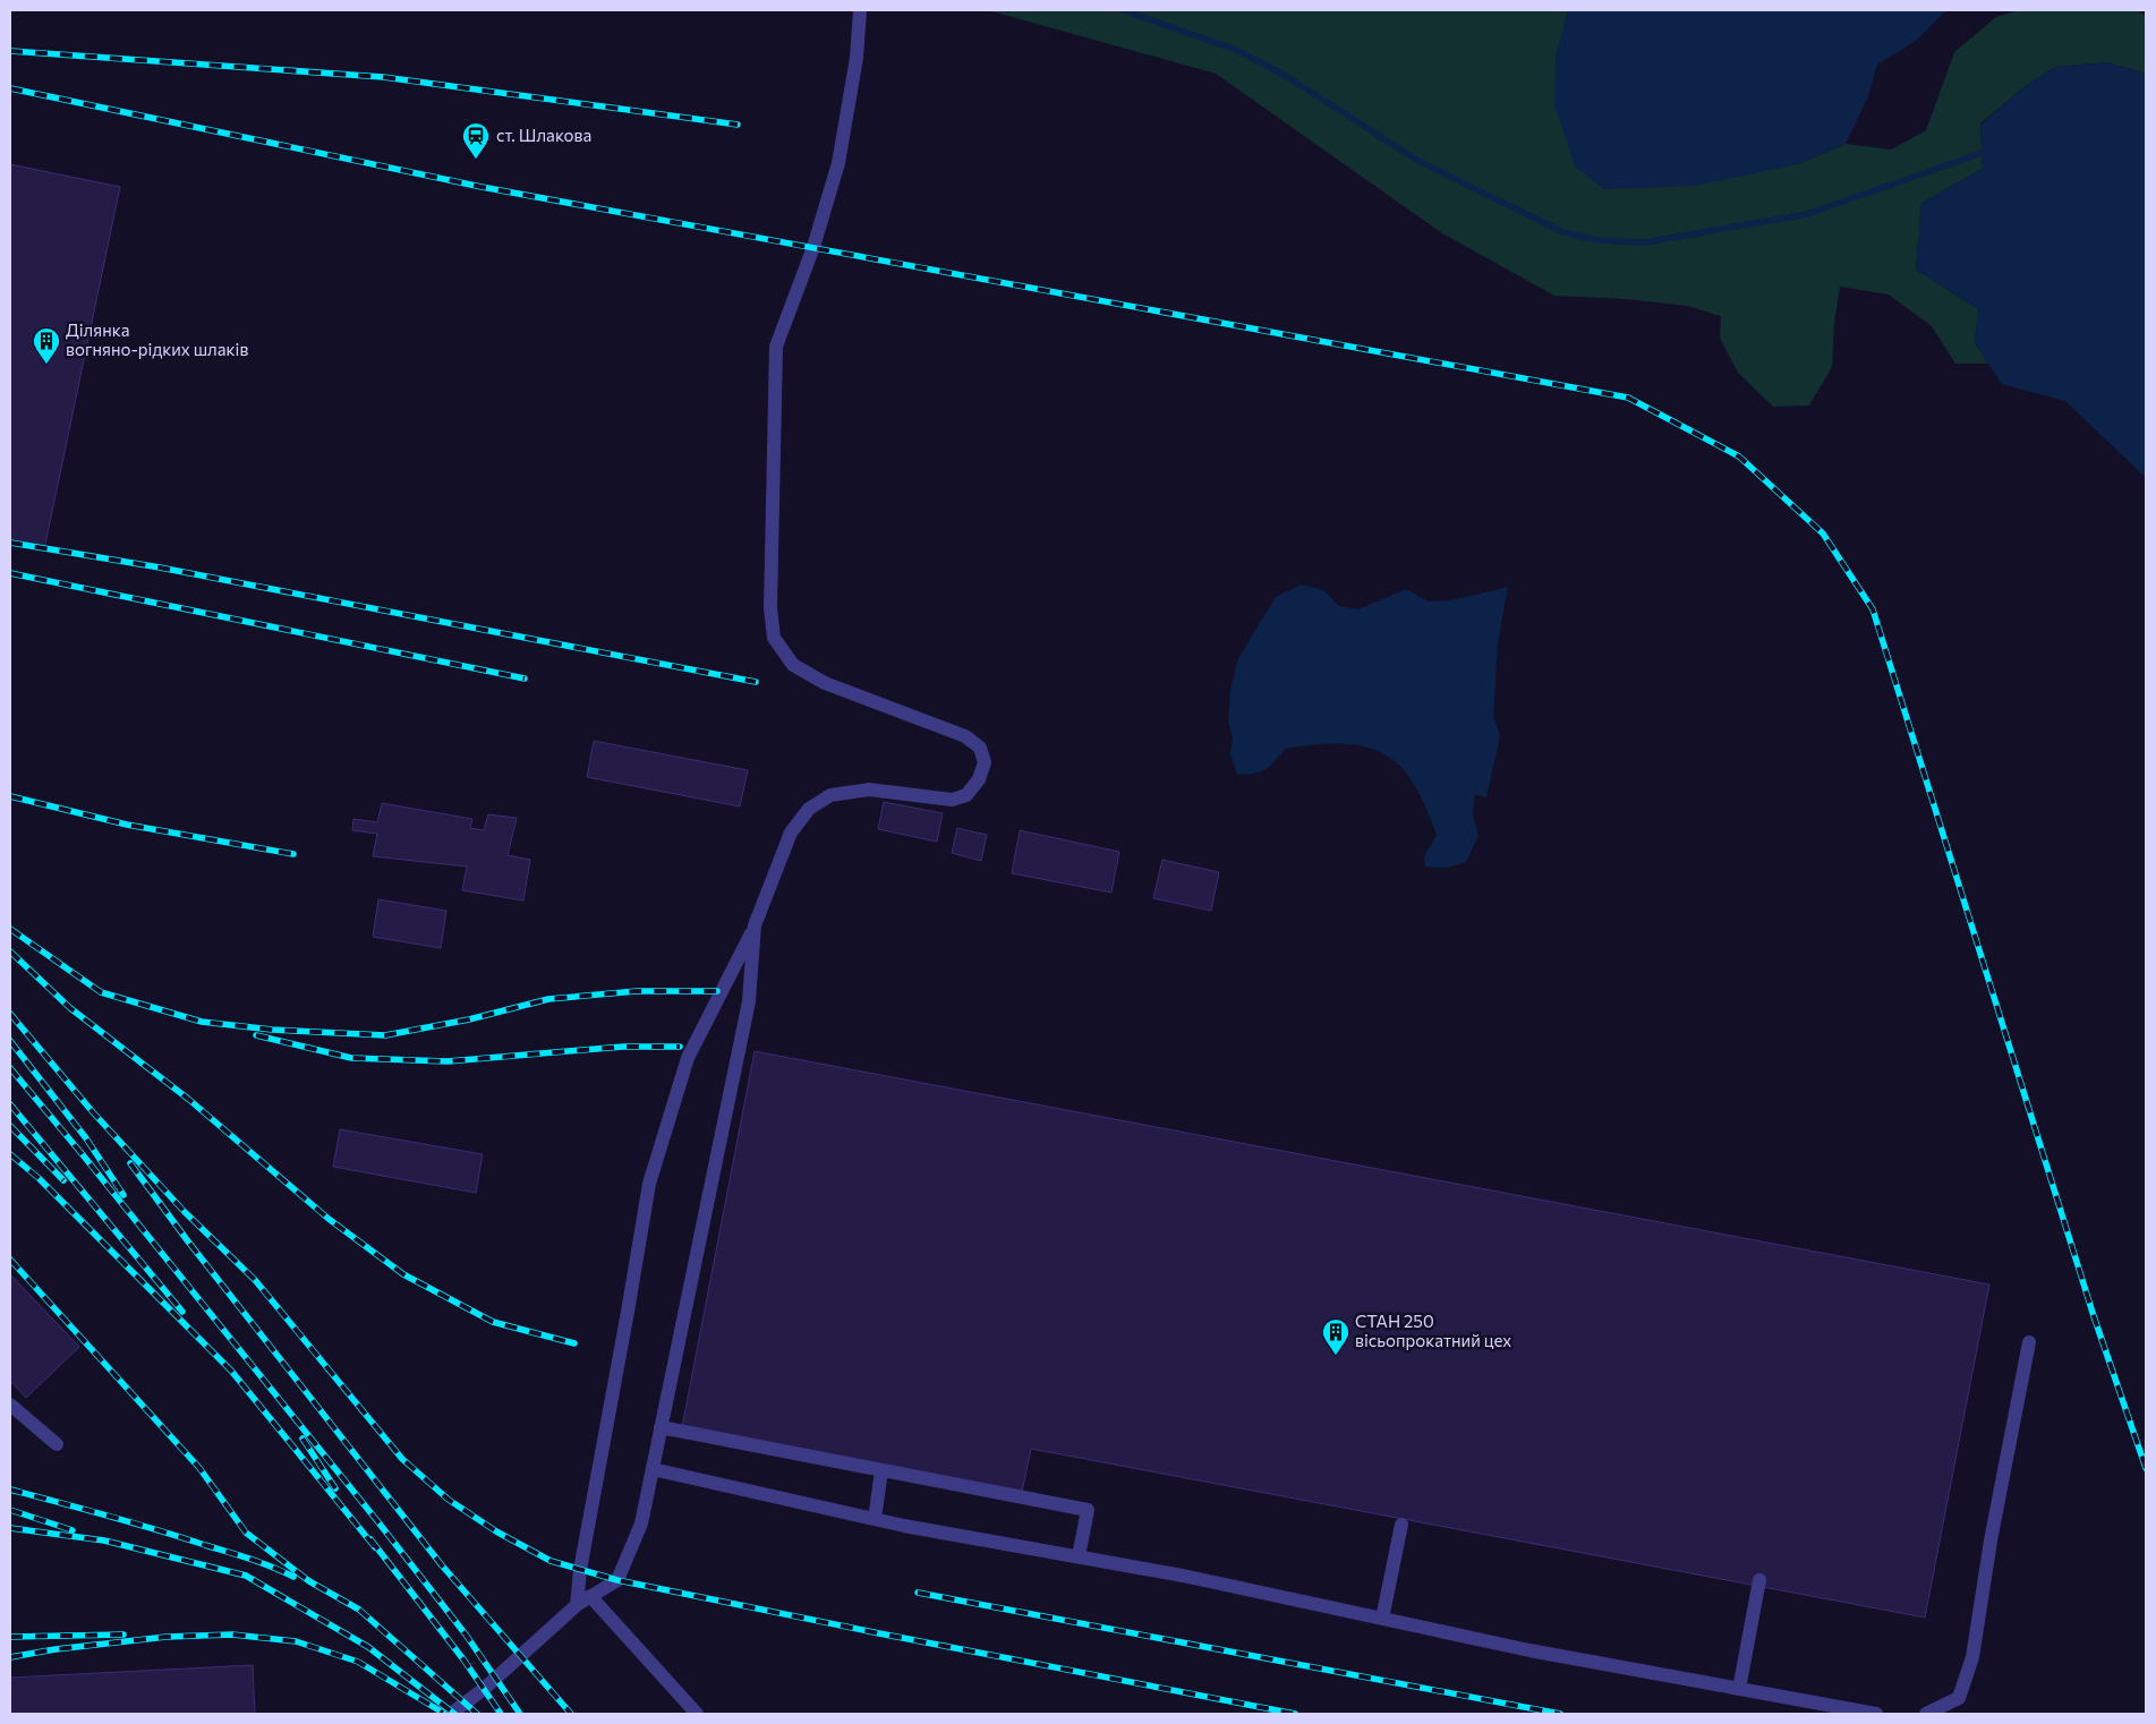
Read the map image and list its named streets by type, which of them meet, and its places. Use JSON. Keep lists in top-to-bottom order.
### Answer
{
  "places": {
    "station": ["ст. Шлакова"],
    "building": ["Ділянка вогняно-рідких шлаків", "СТАН 250 вісьопрокатний цех"]
  }
}
